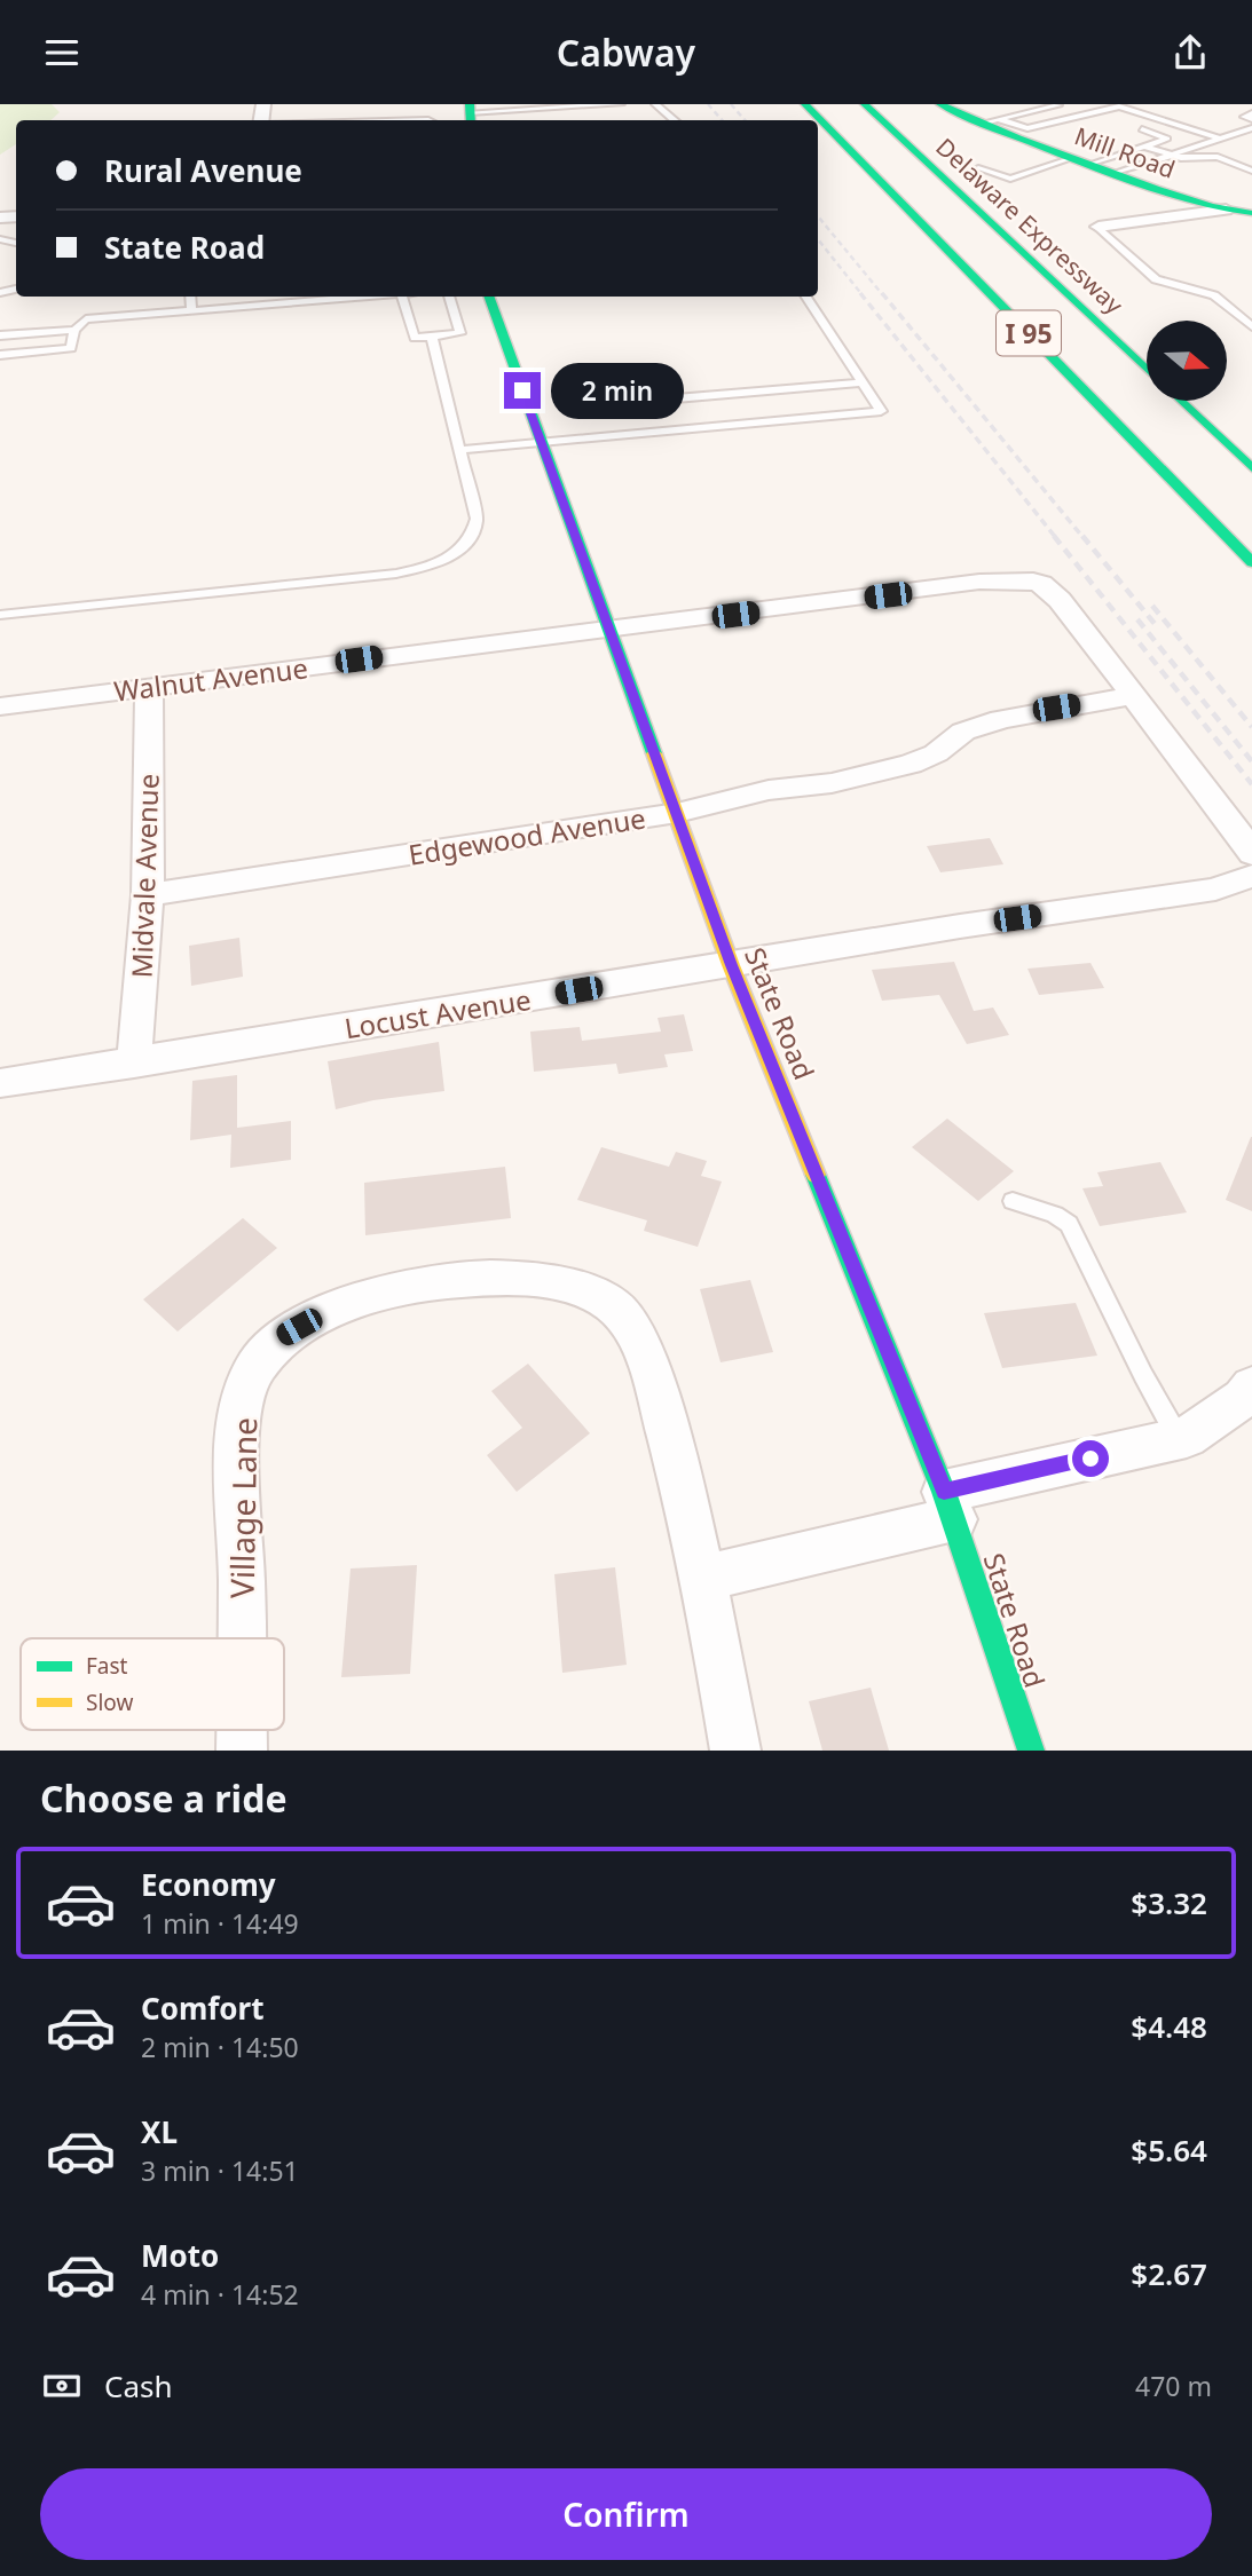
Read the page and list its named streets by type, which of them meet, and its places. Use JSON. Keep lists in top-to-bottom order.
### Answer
{
  "streets": {
    "main road": [
      "Mill Road",
      "Delaware Expressway",
      "I 95",
      "State Road"
    ],
    "street": [
      "Walnut Avenue",
      "Edgewood Avenue",
      "Midvale Avenue",
      "Locust Avenue",
      "Village Lane"
    ]
  },
  "crossings": [
    ["Walnut Avenue", "Edgewood Avenue"],
    ["Walnut Avenue", "Midvale Avenue"],
    ["Walnut Avenue", "State Road"],
    ["Edgewood Avenue", "Midvale Avenue"],
    ["Edgewood Avenue", "State Road"],
    ["Midvale Avenue", "Locust Avenue"],
    ["Locust Avenue", "State Road"]
  ],
  "legend": ["Fast", "Slow"],
  "north": "right",
  "page": {
    "header": "Cabway",
    "banner": ["Rural Avenue", "State Road"],
    "bubble": "2 min",
    "heading": "Choose a ride",
    "list": [
      {
        "name": "Economy",
        "note": "1 min · 14:49",
        "value": "$3.32"
      },
      {
        "name": "Comfort",
        "note": "2 min · 14:50",
        "value": "$4.48"
      },
      {
        "name": "XL",
        "note": "3 min · 14:51",
        "value": "$5.64"
      },
      {
        "name": "Moto",
        "note": "4 min · 14:52",
        "value": "$2.67"
      }
    ],
    "pay": ["Cash", "470 m"],
    "buttons": "Confirm"
  }
}
